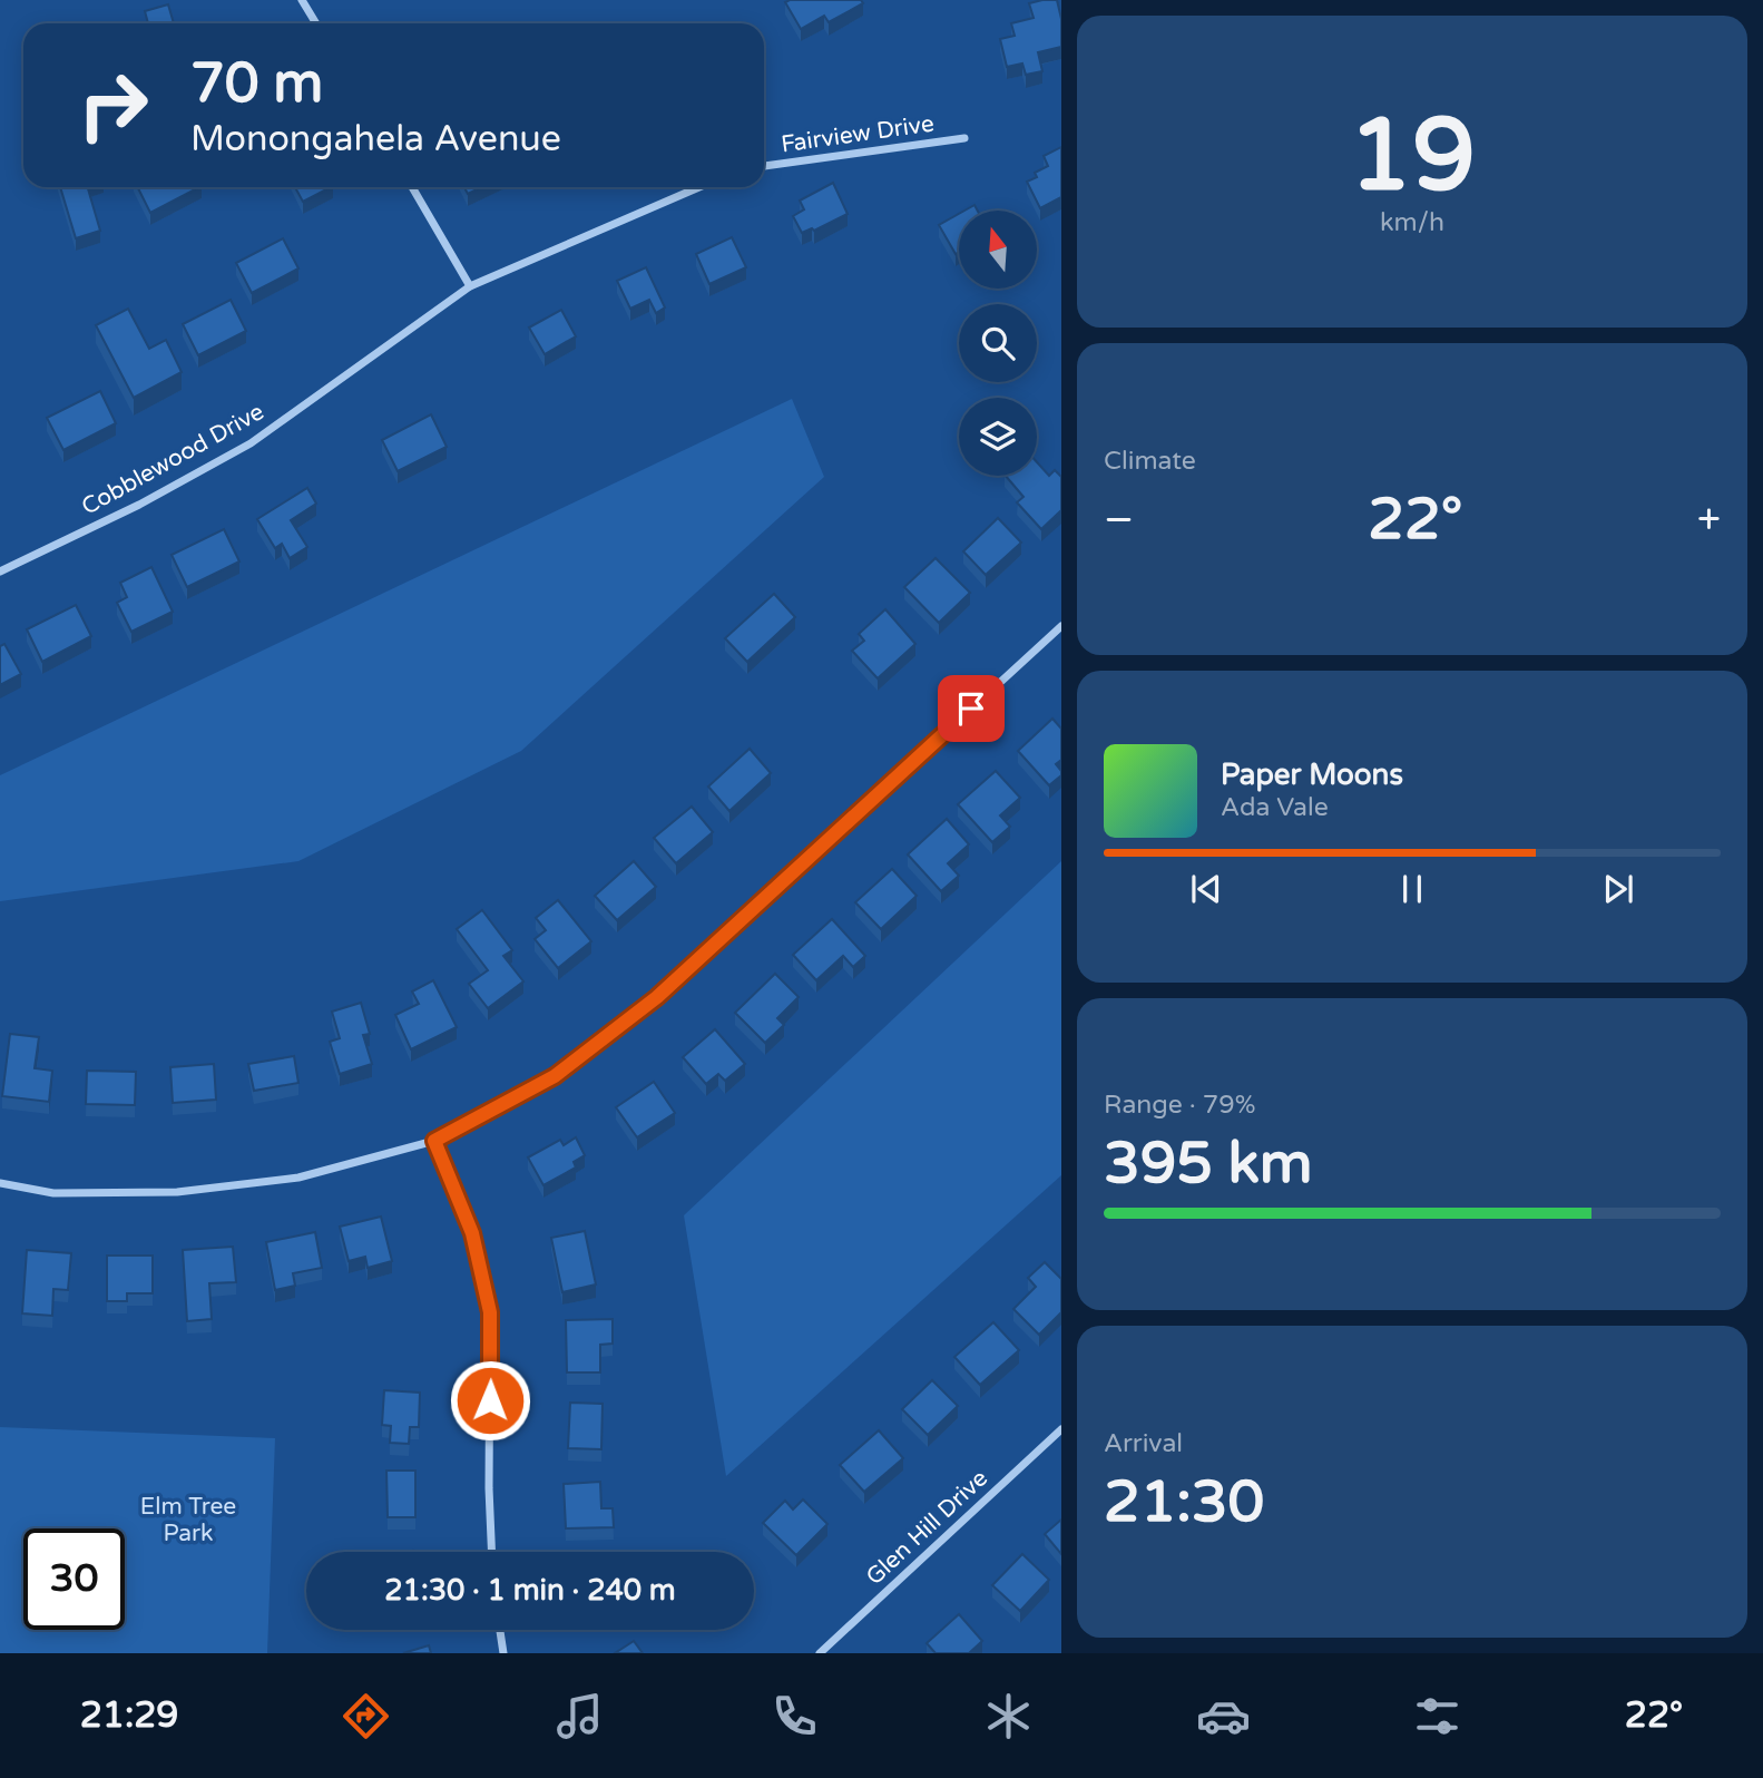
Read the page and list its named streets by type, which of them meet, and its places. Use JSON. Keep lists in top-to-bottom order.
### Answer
{
  "streets": {
    "street": ["Fairview Drive", "Cobblewood Drive", "Glen Hill Drive"]
  },
  "parks": ["Elm Tree Park"],
  "north": "top",
  "page": {
    "tile": [
      ["19", "km/h"],
      "Climate",
      ["Range · 79%", "395 km"],
      ["Arrival", "21:30"]
    ],
    "turn": ["70 m", "Monongahela Avenue"],
    "heat": ["−", "22°", "+"],
    "song": ["Paper Moons", "Ada Vale"],
    "limit": "30",
    "trip": "21:30 · 1 min · 240 m",
    "tabs": ["21:29", "22°"]
  }
}
